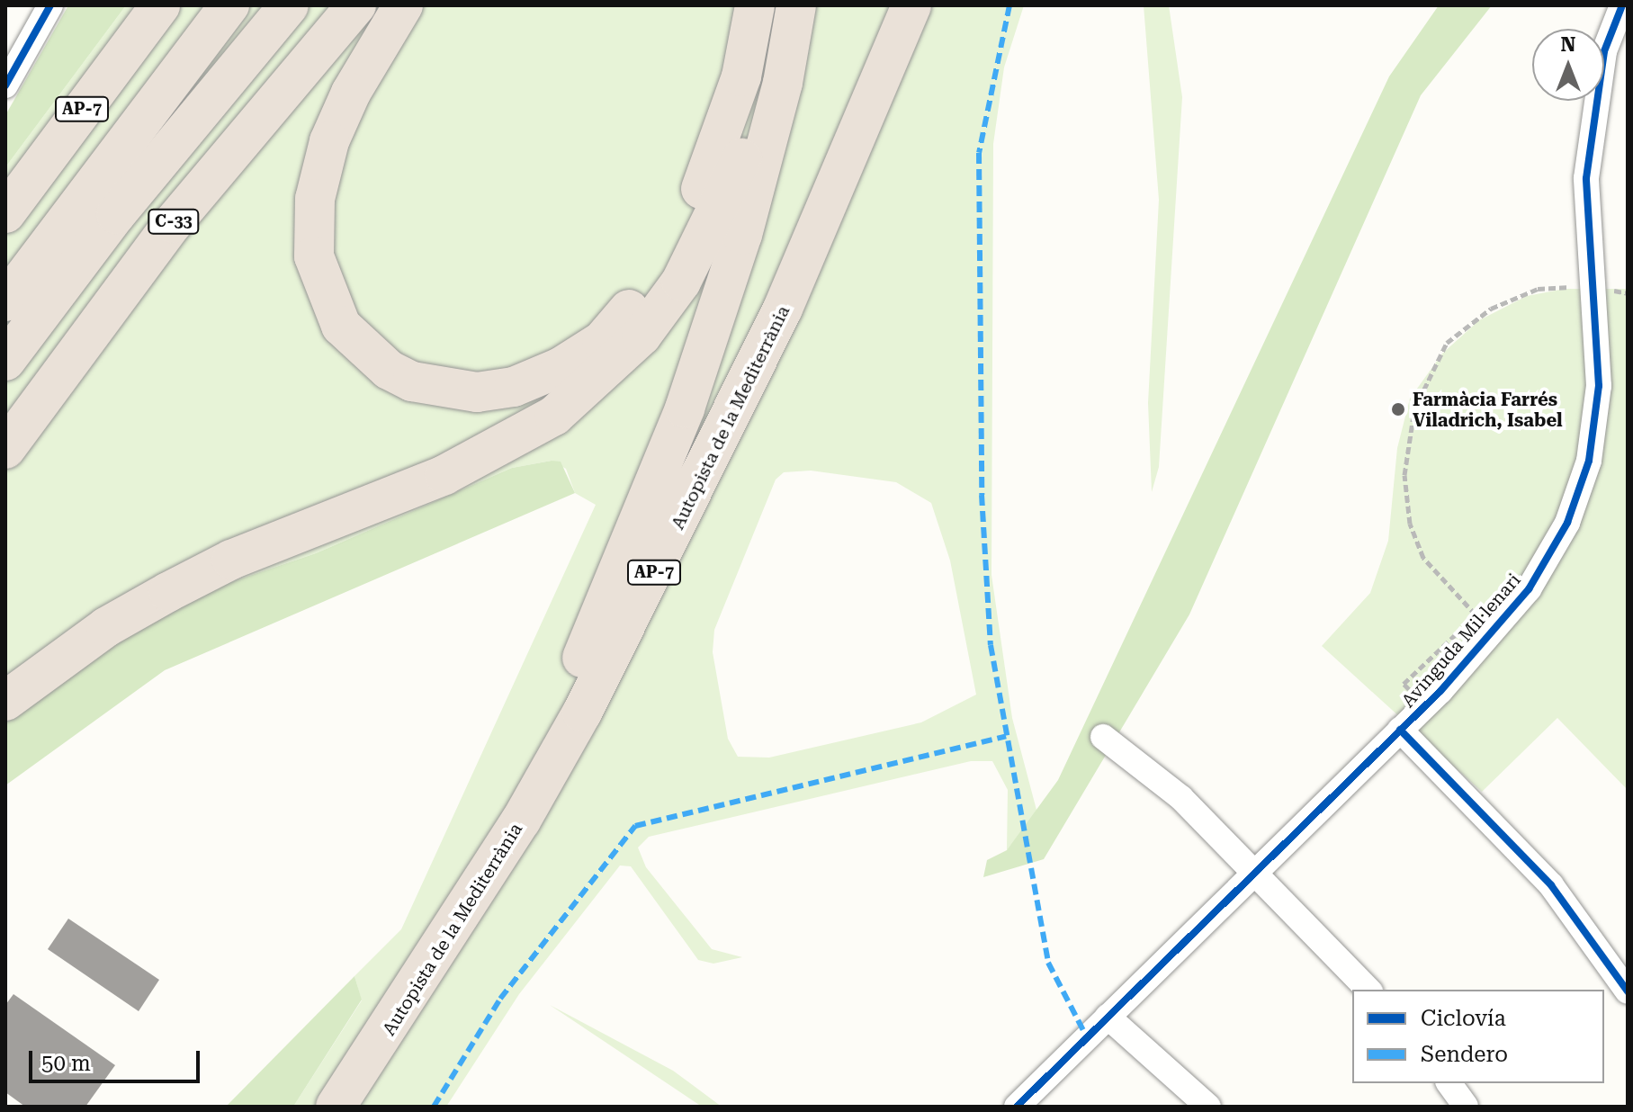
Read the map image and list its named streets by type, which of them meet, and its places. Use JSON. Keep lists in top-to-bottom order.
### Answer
{
  "streets": {
    "highway": ["AP-7", "C-33", "Autopista de la Mediterrània"],
    "street": ["Avinguda Mil·lenari"]
  },
  "places": ["Farmàcia Farrés Viladrich, Isabel"],
  "legend": ["Ciclovía", "Sendero"],
  "scale_bar": "50 m",
  "north": "top"
}
